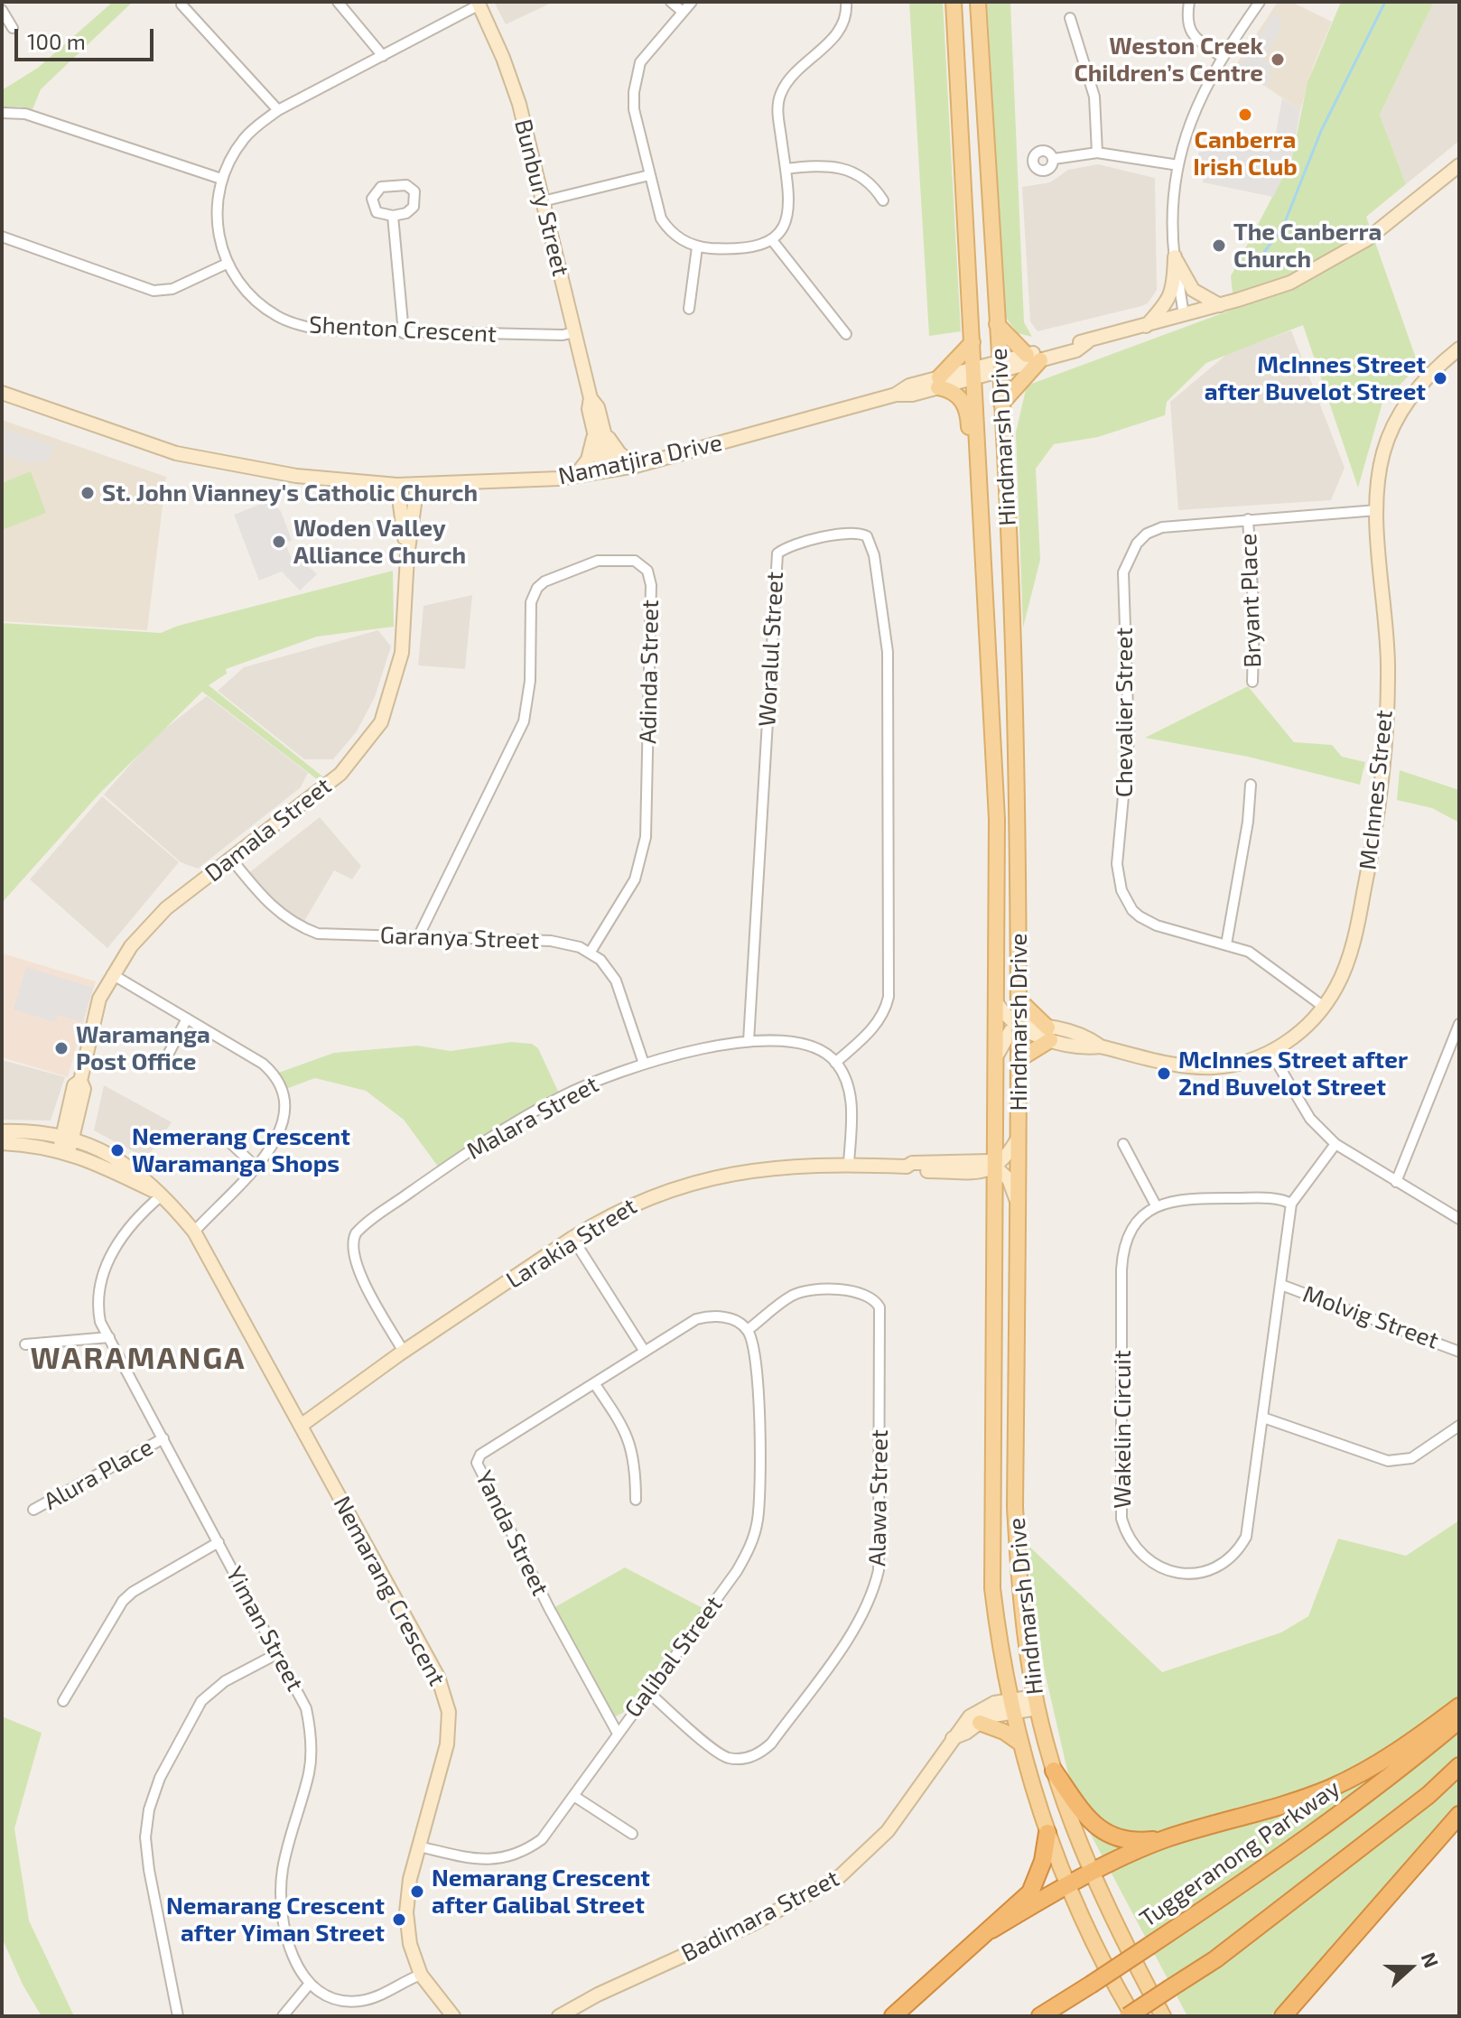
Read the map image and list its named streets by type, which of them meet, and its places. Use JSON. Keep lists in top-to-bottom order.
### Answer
{
  "streets": {
    "highway": ["Tuggeranong Parkway"],
    "main road": ["Hindmarsh Drive"],
    "street": [
      "Bunbury Street",
      "Shenton Crescent",
      "Namatjira Drive",
      "Bryant Place",
      "Woralul Street",
      "Adinda Street",
      "Chevalier Street",
      "McInnes Street",
      "Damala Street",
      "Garanya Street",
      "Malara Street",
      "Larakia Street",
      "Molvig Street",
      "Wakelin Circuit",
      "Alura Place",
      "Alawa Street",
      "Yanda Street",
      "Nemarang Crescent",
      "Yiman Street",
      "Galibal Street",
      "Badimara Street"
    ]
  },
  "crossings": [
    ["Bunbury Street", "Shenton Crescent"],
    ["Bunbury Street", "Namatjira Drive"],
    ["Hindmarsh Drive", "Namatjira Drive"],
    ["Hindmarsh Drive", "McInnes Street"],
    ["Hindmarsh Drive", "Larakia Street"],
    ["Hindmarsh Drive", "Badimara Street"],
    ["Namatjira Drive", "Damala Street"],
    ["Bryant Place", "Chevalier Street"],
    ["Woralul Street", "Malara Street"],
    ["Adinda Street", "Garanya Street"],
    ["Chevalier Street", "McInnes Street"],
    ["Damala Street", "Garanya Street"],
    ["Damala Street", "Nemarang Crescent"],
    ["Malara Street", "Larakia Street"],
    ["Larakia Street", "Nemarang Crescent"],
    ["Molvig Street", "Wakelin Circuit"],
    ["Alura Place", "Yiman Street"],
    ["Alawa Street", "Yanda Street"],
    ["Alawa Street", "Galibal Street"],
    ["Yanda Street", "Galibal Street"],
    ["Nemarang Crescent", "Yiman Street"],
    ["Nemarang Crescent", "Galibal Street"]
  ],
  "districts": ["WARAMANGA"],
  "places": [
    "Weston Creek Children’s Centre",
    "Canberra Irish Club",
    "The Canberra Church",
    "McInnes Street after Buvelot Street",
    "St. John Vianney's Catholic Church",
    "Woden Valley Alliance Church",
    "Waramanga Post Office",
    "McInnes Street after 2nd Buvelot Street",
    "Nemerang Crescent Waramanga Shops",
    "Nemarang Crescent after Galibal Street",
    "Nemarang Crescent after Yiman Street"
  ],
  "scale_bar": "100 m",
  "north": "right"
}
